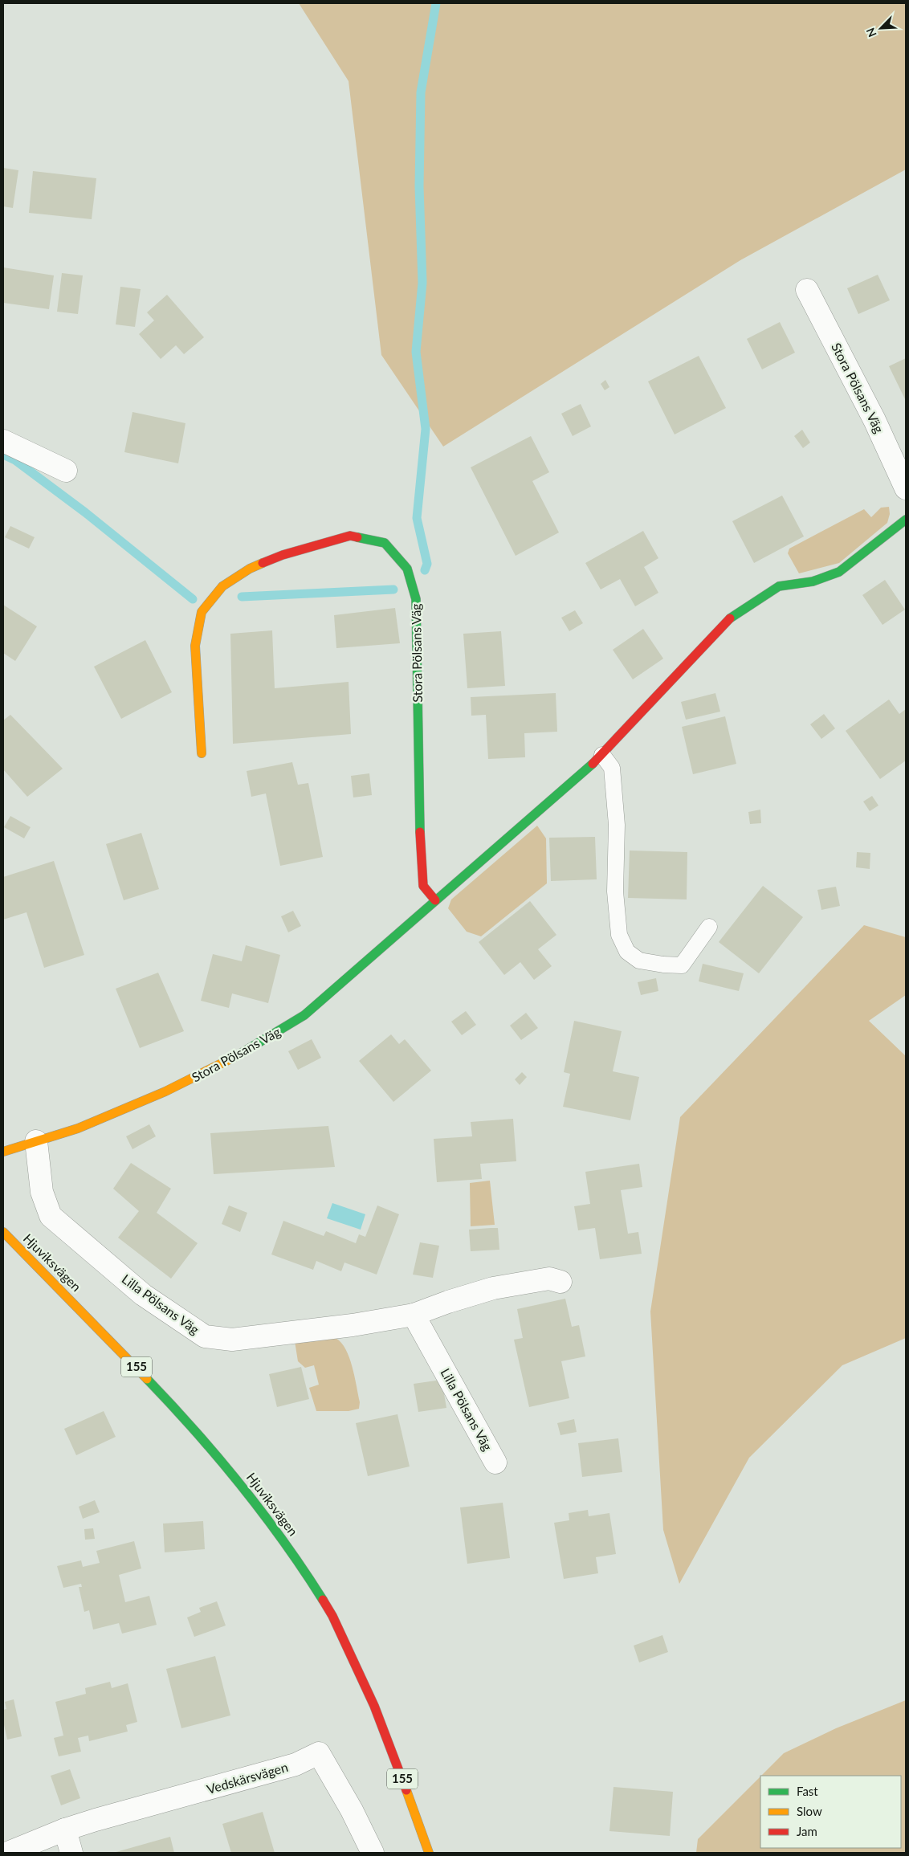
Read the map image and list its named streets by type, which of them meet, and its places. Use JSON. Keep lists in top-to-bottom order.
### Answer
{
  "streets": {
    "street": [
      "Stora Pölsans Väg",
      "Hjuviksvägen",
      "Lilla Pölsans Väg",
      "155",
      "Vedskärsvägen"
    ]
  },
  "crossings": [
    ["Stora Pölsans Väg", "Lilla Pölsans Väg"]
  ],
  "legend": ["Fast", "Slow", "Jam"],
  "north": "bottom left"
}
